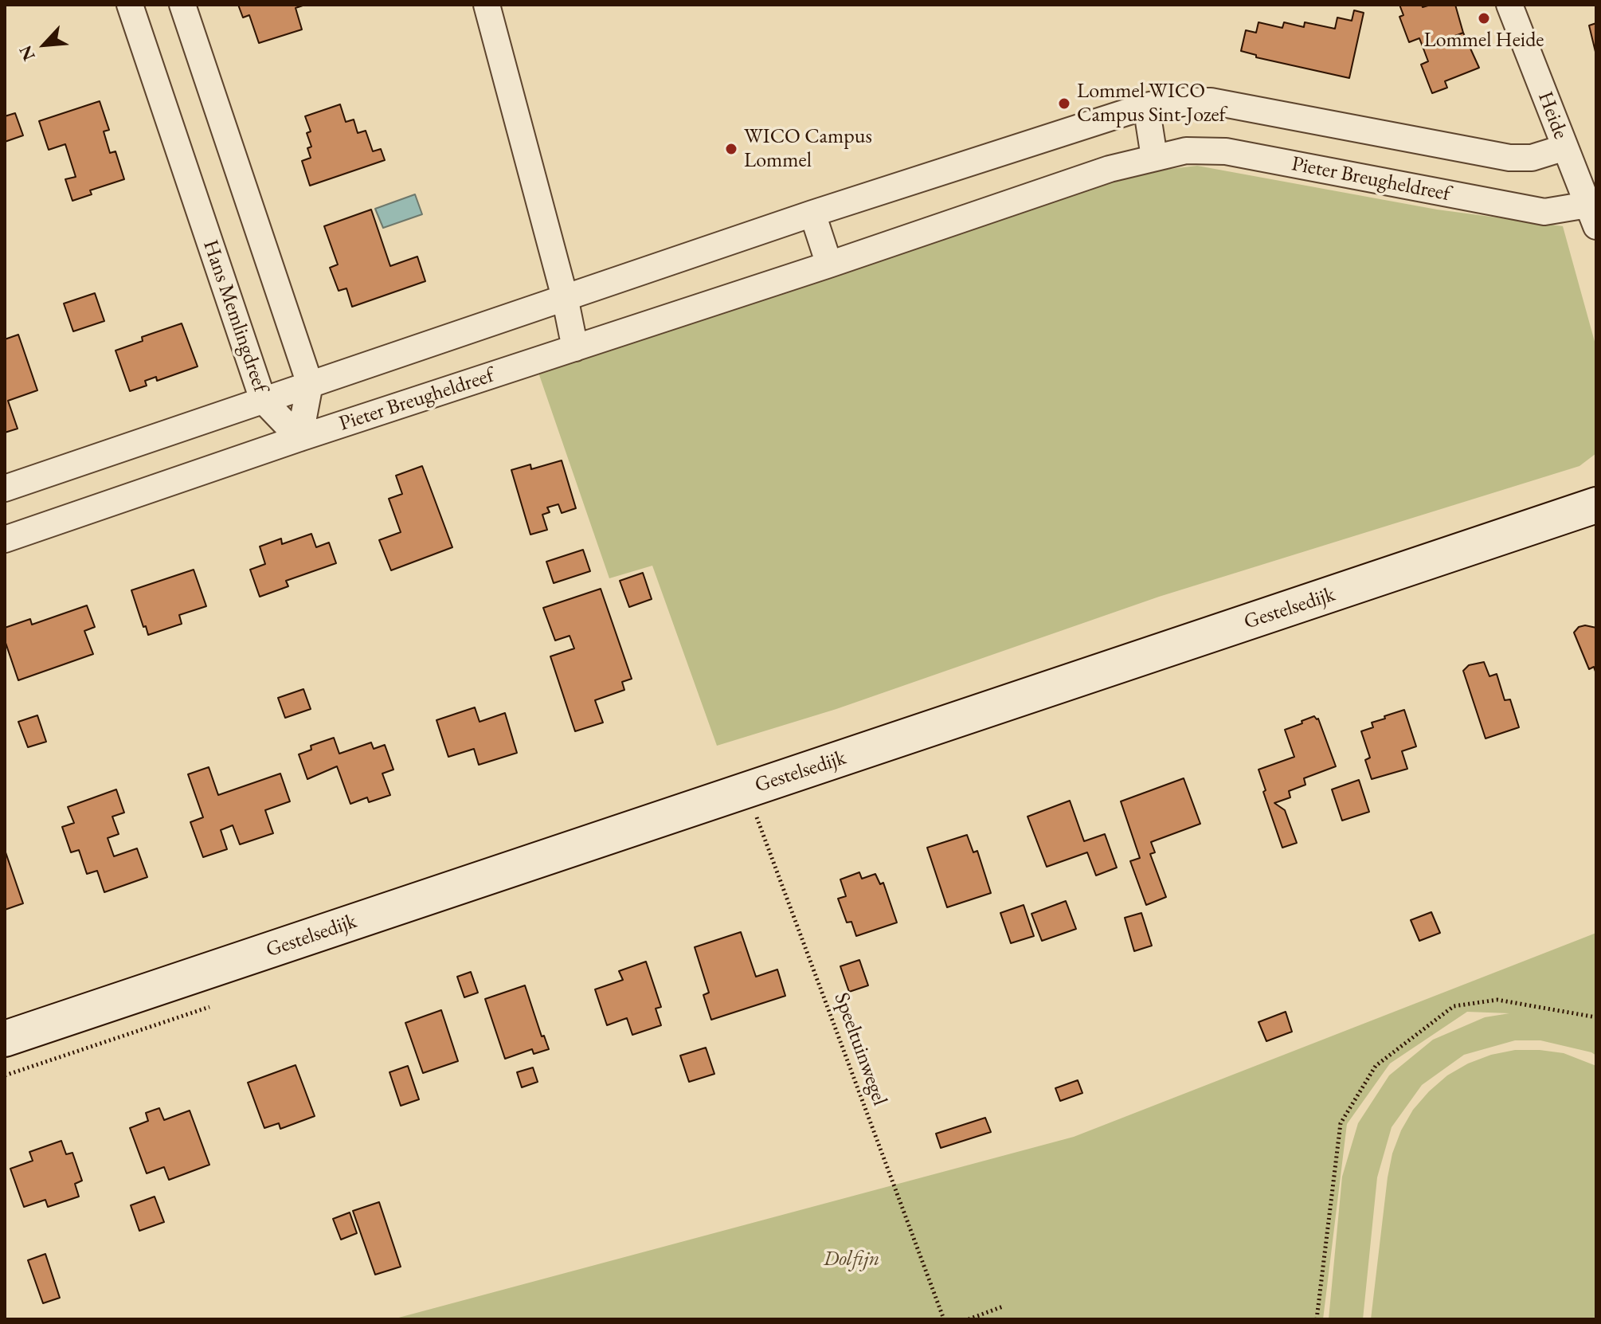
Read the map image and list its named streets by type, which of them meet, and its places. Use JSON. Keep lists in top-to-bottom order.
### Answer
{
  "streets": {
    "main road": ["Gestelsedijk"],
    "street": ["Heide", "Pieter Breugheldreef", "Hans Memlingdreef"],
    "path": ["Speeltuinwegel"]
  },
  "crossings": [
    ["Heide", "Pieter Breugheldreef"],
    ["Pieter Breugheldreef", "Hans Memlingdreef"],
    ["Gestelsedijk", "Speeltuinwegel"]
  ],
  "parks": ["Dolfijn"],
  "places": ["Lommel Heide", "Lommel WICO Campus Sint-Jozef", "WICO Campus Lommel"],
  "north": "bottom left"
}
